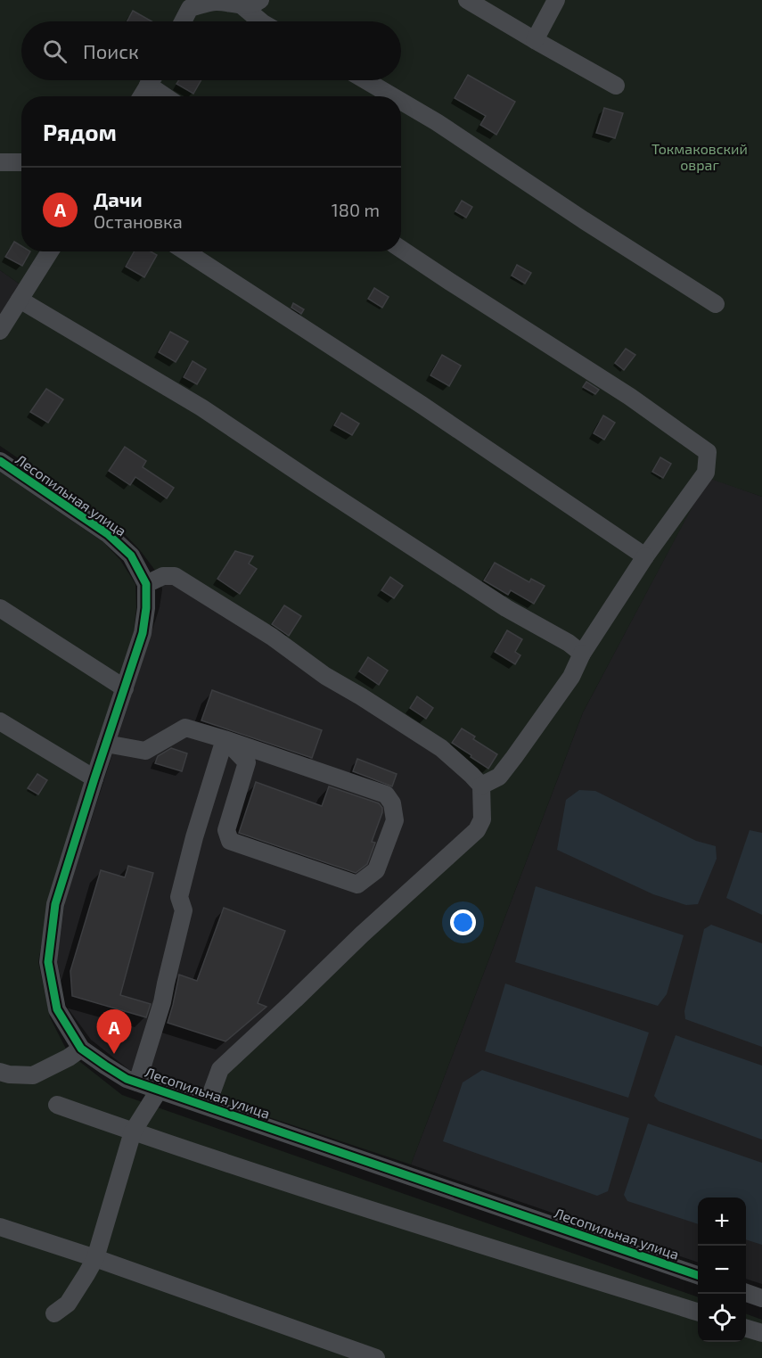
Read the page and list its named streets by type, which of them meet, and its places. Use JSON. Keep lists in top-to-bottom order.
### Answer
{
  "streets": {
    "street": ["Лесопильная улица"]
  },
  "parks": ["Токмаковский овраг"],
  "page": {
    "search": "Поиск",
    "heading": "Рядом",
    "list": [
      {
        "mark": "A",
        "name": "Дачи",
        "note": "Остановка",
        "value": "180 m"
      }
    ],
    "pins": "A",
    "map_buttons": ["+", "−"]
  }
}
